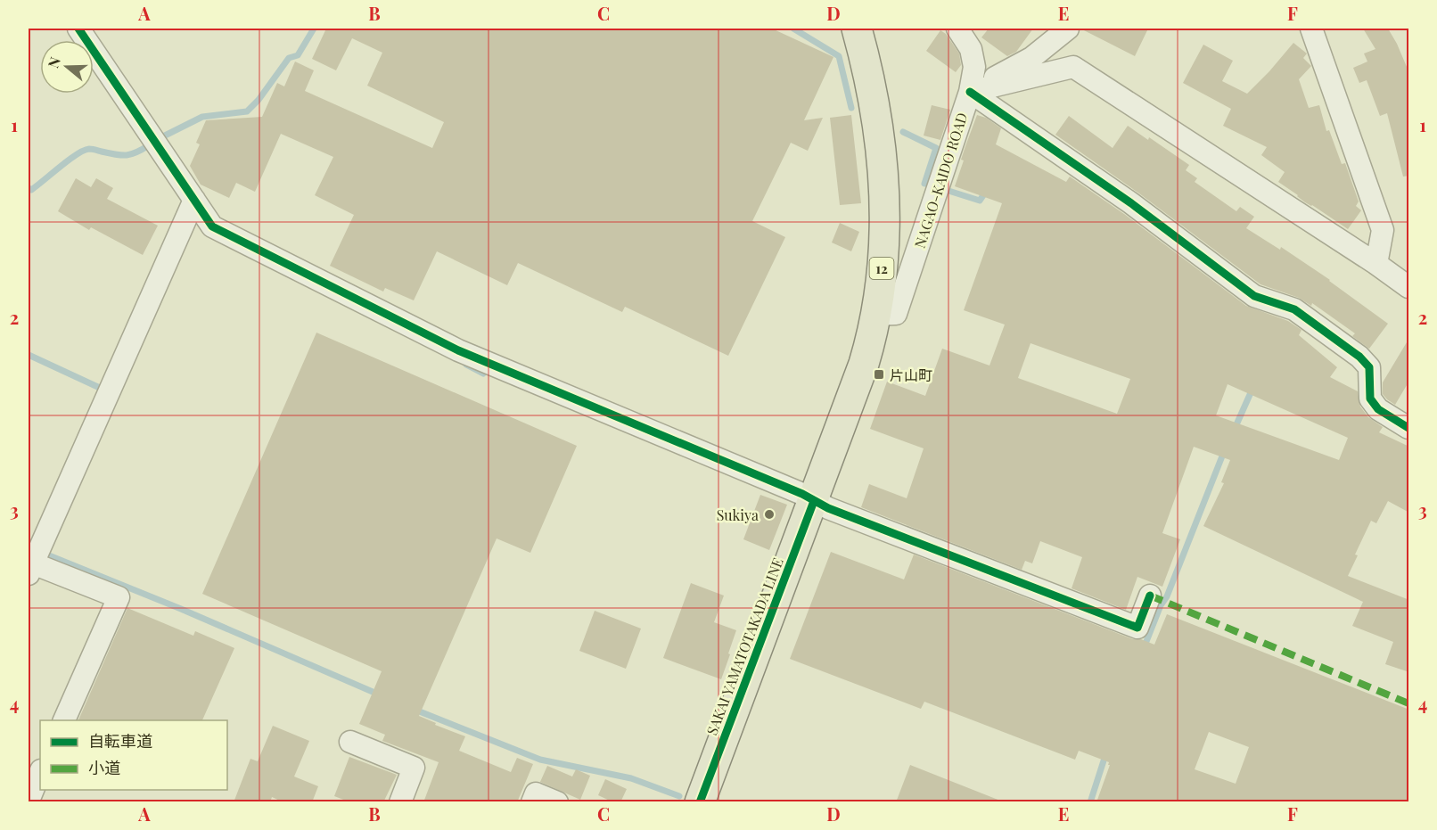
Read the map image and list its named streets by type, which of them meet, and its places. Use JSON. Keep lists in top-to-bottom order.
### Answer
{
  "streets": {
    "main road": ["12", "SAKAI YAMATOTAKADA LINE"],
    "street": ["NAGAO-KAIDO ROAD"]
  },
  "crossings": [
    ["NAGAO-KAIDO ROAD", "SAKAI YAMATOTAKADA LINE"]
  ],
  "places": {
    "transit": ["片山町"],
    "other": ["Sukiya"]
  },
  "legend": ["自転車道", "小道"],
  "north": "left",
  "grid": {
    "columns": [
      "A",
      "B",
      "C",
      "D",
      "E",
      "F"
    ],
    "rows": [
      "1",
      "2",
      "3",
      "4"
    ]
  }
}
